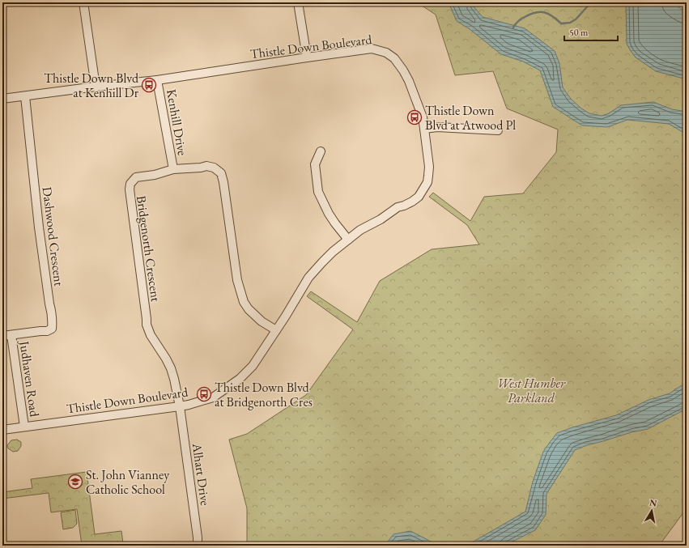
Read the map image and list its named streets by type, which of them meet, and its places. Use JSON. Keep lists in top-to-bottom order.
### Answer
{
  "streets": {
    "street": [
      "Thistle Down Boulevard",
      "Kenhill Drive",
      "Dashwood Crescent",
      "Bridgenorth Crescent",
      "Judhaven Road",
      "Alhart Drive"
    ]
  },
  "crossings": [
    ["Thistle Down Boulevard", "Kenhill Drive"],
    ["Thistle Down Boulevard", "Dashwood Crescent"],
    ["Thistle Down Boulevard", "Bridgenorth Crescent"],
    ["Thistle Down Boulevard", "Judhaven Road"],
    ["Thistle Down Boulevard", "Alhart Drive"],
    ["Kenhill Drive", "Bridgenorth Crescent"],
    ["Dashwood Crescent", "Judhaven Road"],
    ["Bridgenorth Crescent", "Alhart Drive"]
  ],
  "parks": ["West Humber Parkland"],
  "places": {
    "bus stop": ["Thistle Down Blvd at Kenhill Dr", "Thistle Down Blvd at Atwood Pl", "Thistle Down Blvd at Bridgenorth Cres"],
    "school or university": ["St. John Vianney Catholic School"]
  },
  "scale_bar": "50 m",
  "north": "top"
}
